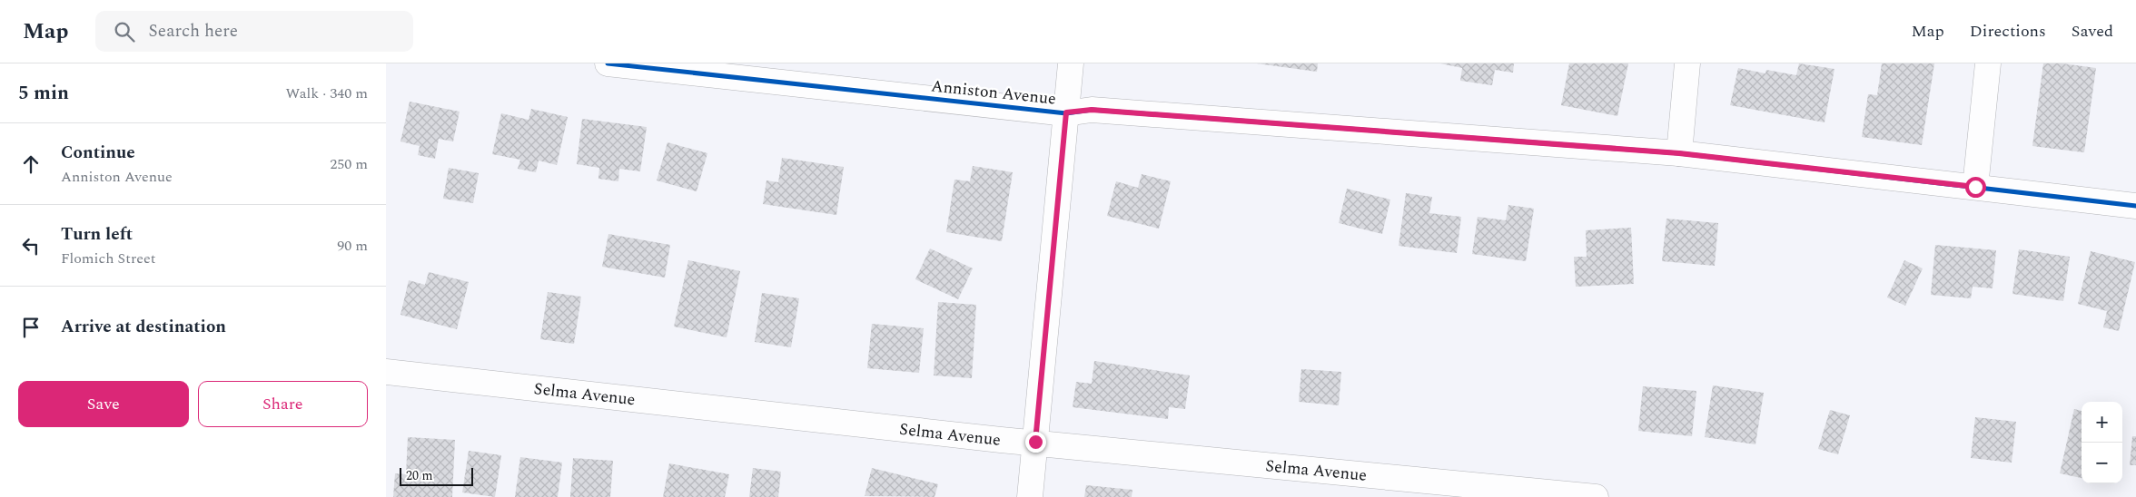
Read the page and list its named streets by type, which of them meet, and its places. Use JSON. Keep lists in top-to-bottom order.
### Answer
{
  "streets": {
    "street": ["Anniston Avenue", "Selma Avenue"]
  },
  "scale_bar": "20 m",
  "page": {
    "header": "Map",
    "search": "Search here",
    "nav": ["Map", "Directions", "Saved"],
    "heading": ["5 min", "Walk · 340 m"],
    "list": [
      ["Continue", "Anniston Avenue", "250 m"],
      ["Turn left", "Flomich Street", "90 m"],
      "Arrive at destination"
    ],
    "buttons": ["Save", "Share"],
    "map_buttons": ["+", "−"],
    "scale": "20 m"
  }
}
